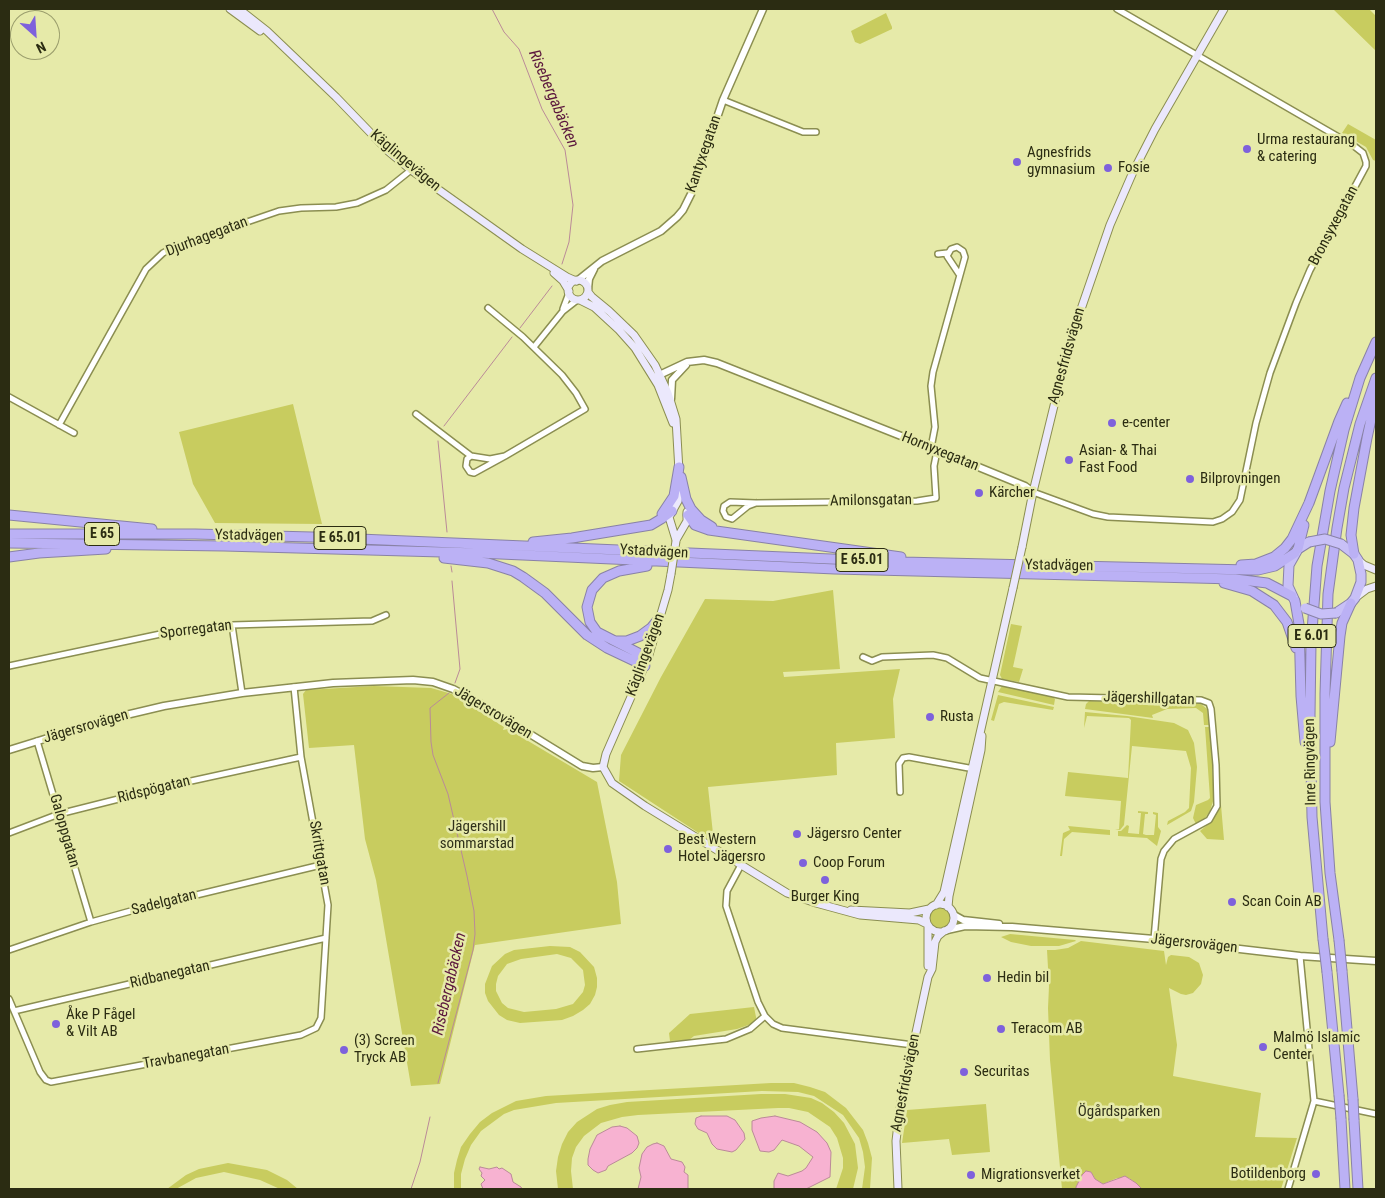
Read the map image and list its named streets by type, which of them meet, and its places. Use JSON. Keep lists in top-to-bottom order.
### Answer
{
  "streets": {
    "highway": [
      "E 65",
      "Ystadvägen",
      "E 65.01",
      "E 6.01",
      "Inre Ringvägen"
    ],
    "main road": ["Käglingevägen", "Agnesfridsvägen"],
    "street": [
      "Kantyxegatan",
      "Bronsyxegatan",
      "Djurhagegatan",
      "Hornyxegatan",
      "Amilonsgatan",
      "Sporregatan",
      "Jägershillgatan",
      "Jägersrovägen",
      "Ridspögatan",
      "Galoppgatan",
      "Skrittgatan",
      "Sadelgatan",
      "Ridbanegatan",
      "Travbanegatan"
    ]
  },
  "crossings": [
    ["Kantyxegatan", "Käglingevägen"],
    ["Käglingevägen", "Djurhagegatan"],
    ["Käglingevägen", "Hornyxegatan"],
    ["Käglingevägen", "Jägersrovägen"],
    ["Bronsyxegatan", "Agnesfridsvägen"],
    ["Bronsyxegatan", "Hornyxegatan"],
    ["Agnesfridsvägen", "Hornyxegatan"],
    ["Agnesfridsvägen", "Jägershillgatan"],
    ["Agnesfridsvägen", "Jägersrovägen"],
    ["Hornyxegatan", "Amilonsgatan"],
    ["Jägershillgatan", "Jägersrovägen"],
    ["Jägersrovägen", "Galoppgatan"],
    ["Jägersrovägen", "Skrittgatan"],
    ["Ridspögatan", "Galoppgatan"],
    ["Ridspögatan", "Skrittgatan"],
    ["Galoppgatan", "Sadelgatan"],
    ["Skrittgatan", "Sadelgatan"],
    ["Skrittgatan", "Ridbanegatan"],
    ["Skrittgatan", "Travbanegatan"],
    ["Ridbanegatan", "Travbanegatan"]
  ],
  "water": ["Risebergabäcken"],
  "parks": ["Jägershill sommarstad", "Ögårdsparken"],
  "places": [
    "Urma restaurang & catering",
    "Agnesfrids gymnasium",
    "Fosie",
    "e-center",
    "Asian- & Thai Fast Food",
    "Bilprovningen",
    "Kärcher",
    "Rusta",
    "Jägersro Center",
    "Best Western Hotel Jägersro",
    "Coop Forum",
    "Burger King",
    "Scan Coin AB",
    "Hedin bil",
    "Åke P Fågel & Vilt AB",
    "Teracom AB",
    "Malmö Islamic Center",
    "(3) Screen Tryck AB",
    "Securitas",
    "Botildenborg",
    "Migrationsverket"
  ],
  "north": "bottom right"
}
